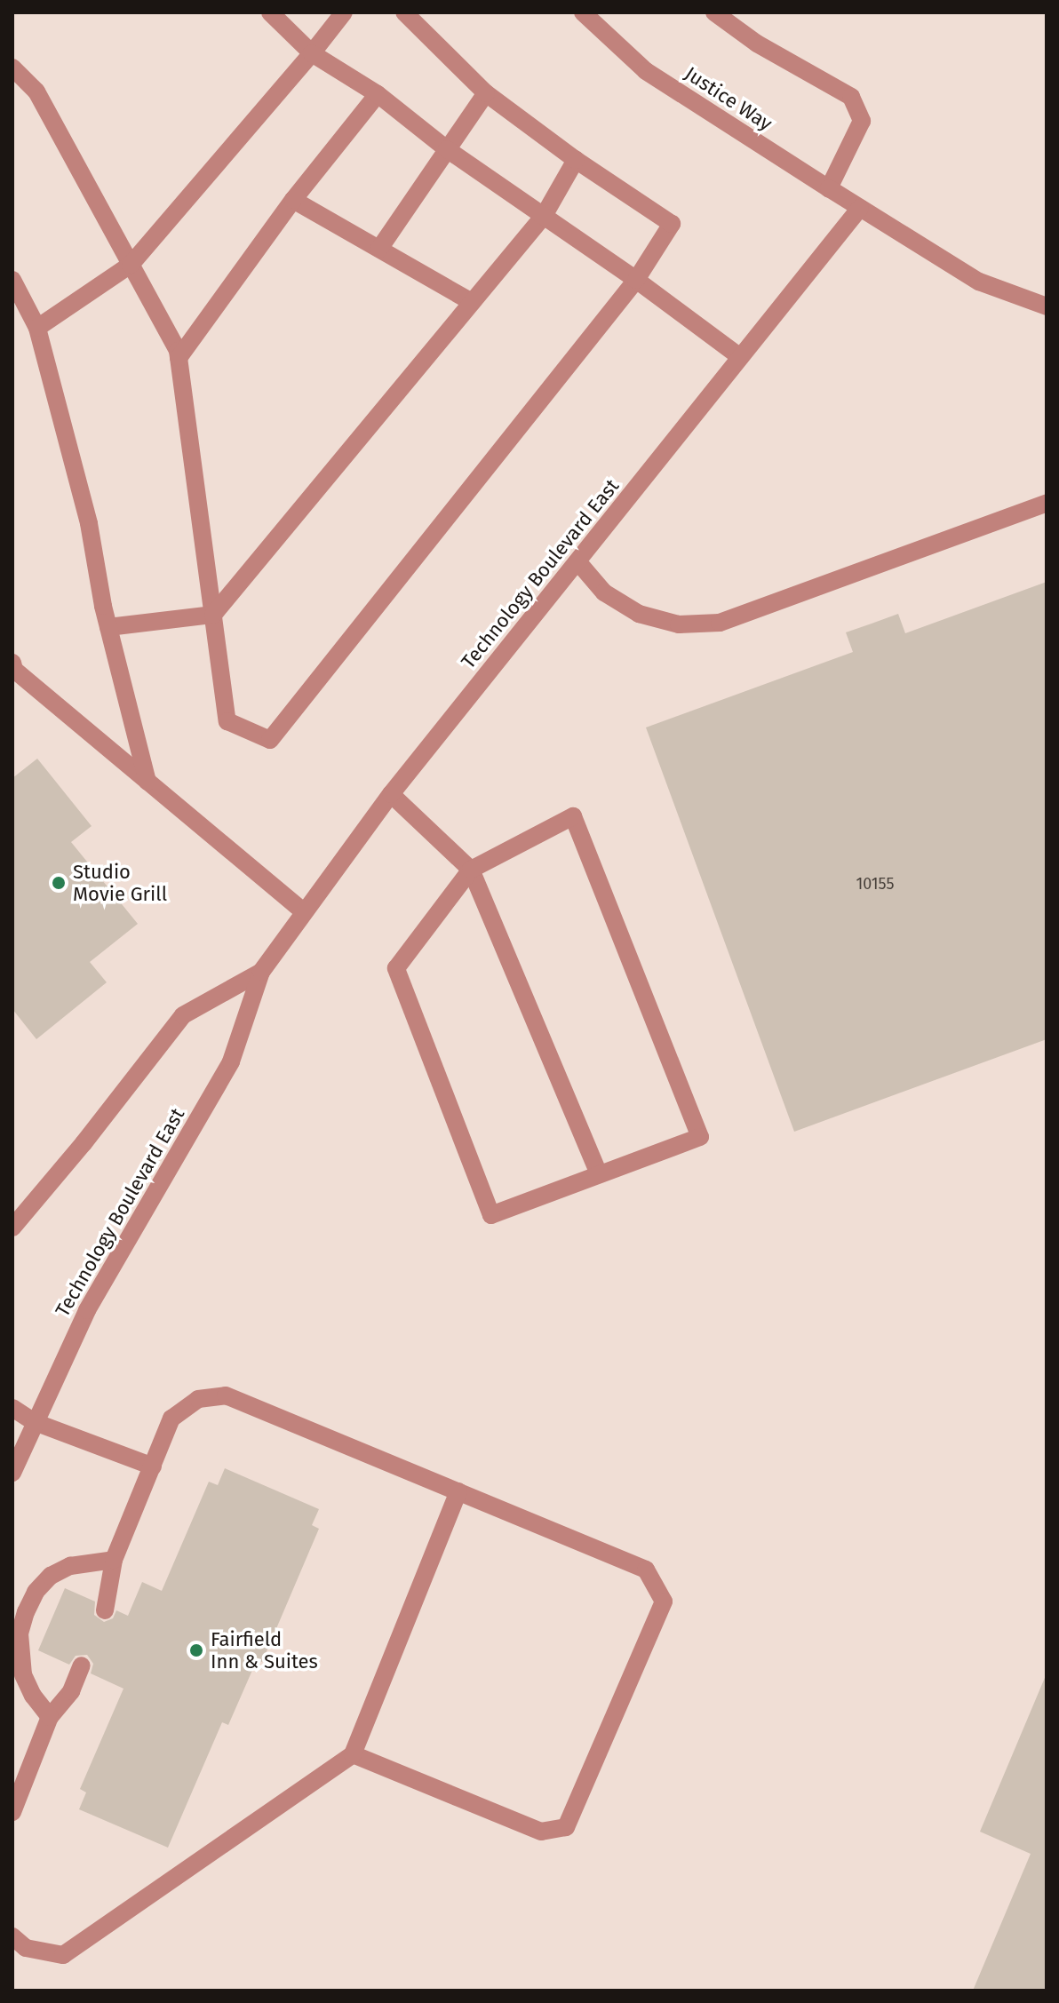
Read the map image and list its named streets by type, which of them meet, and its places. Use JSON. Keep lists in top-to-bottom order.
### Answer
{
  "streets": {
    "street": ["Justice Way", "Technology Boulevard East"]
  },
  "crossings": [
    ["Justice Way", "Technology Boulevard East"]
  ],
  "places": ["Studio Movie Grill", "Fairfield Inn & Suites"],
  "house_numbers": ["10155"]
}
